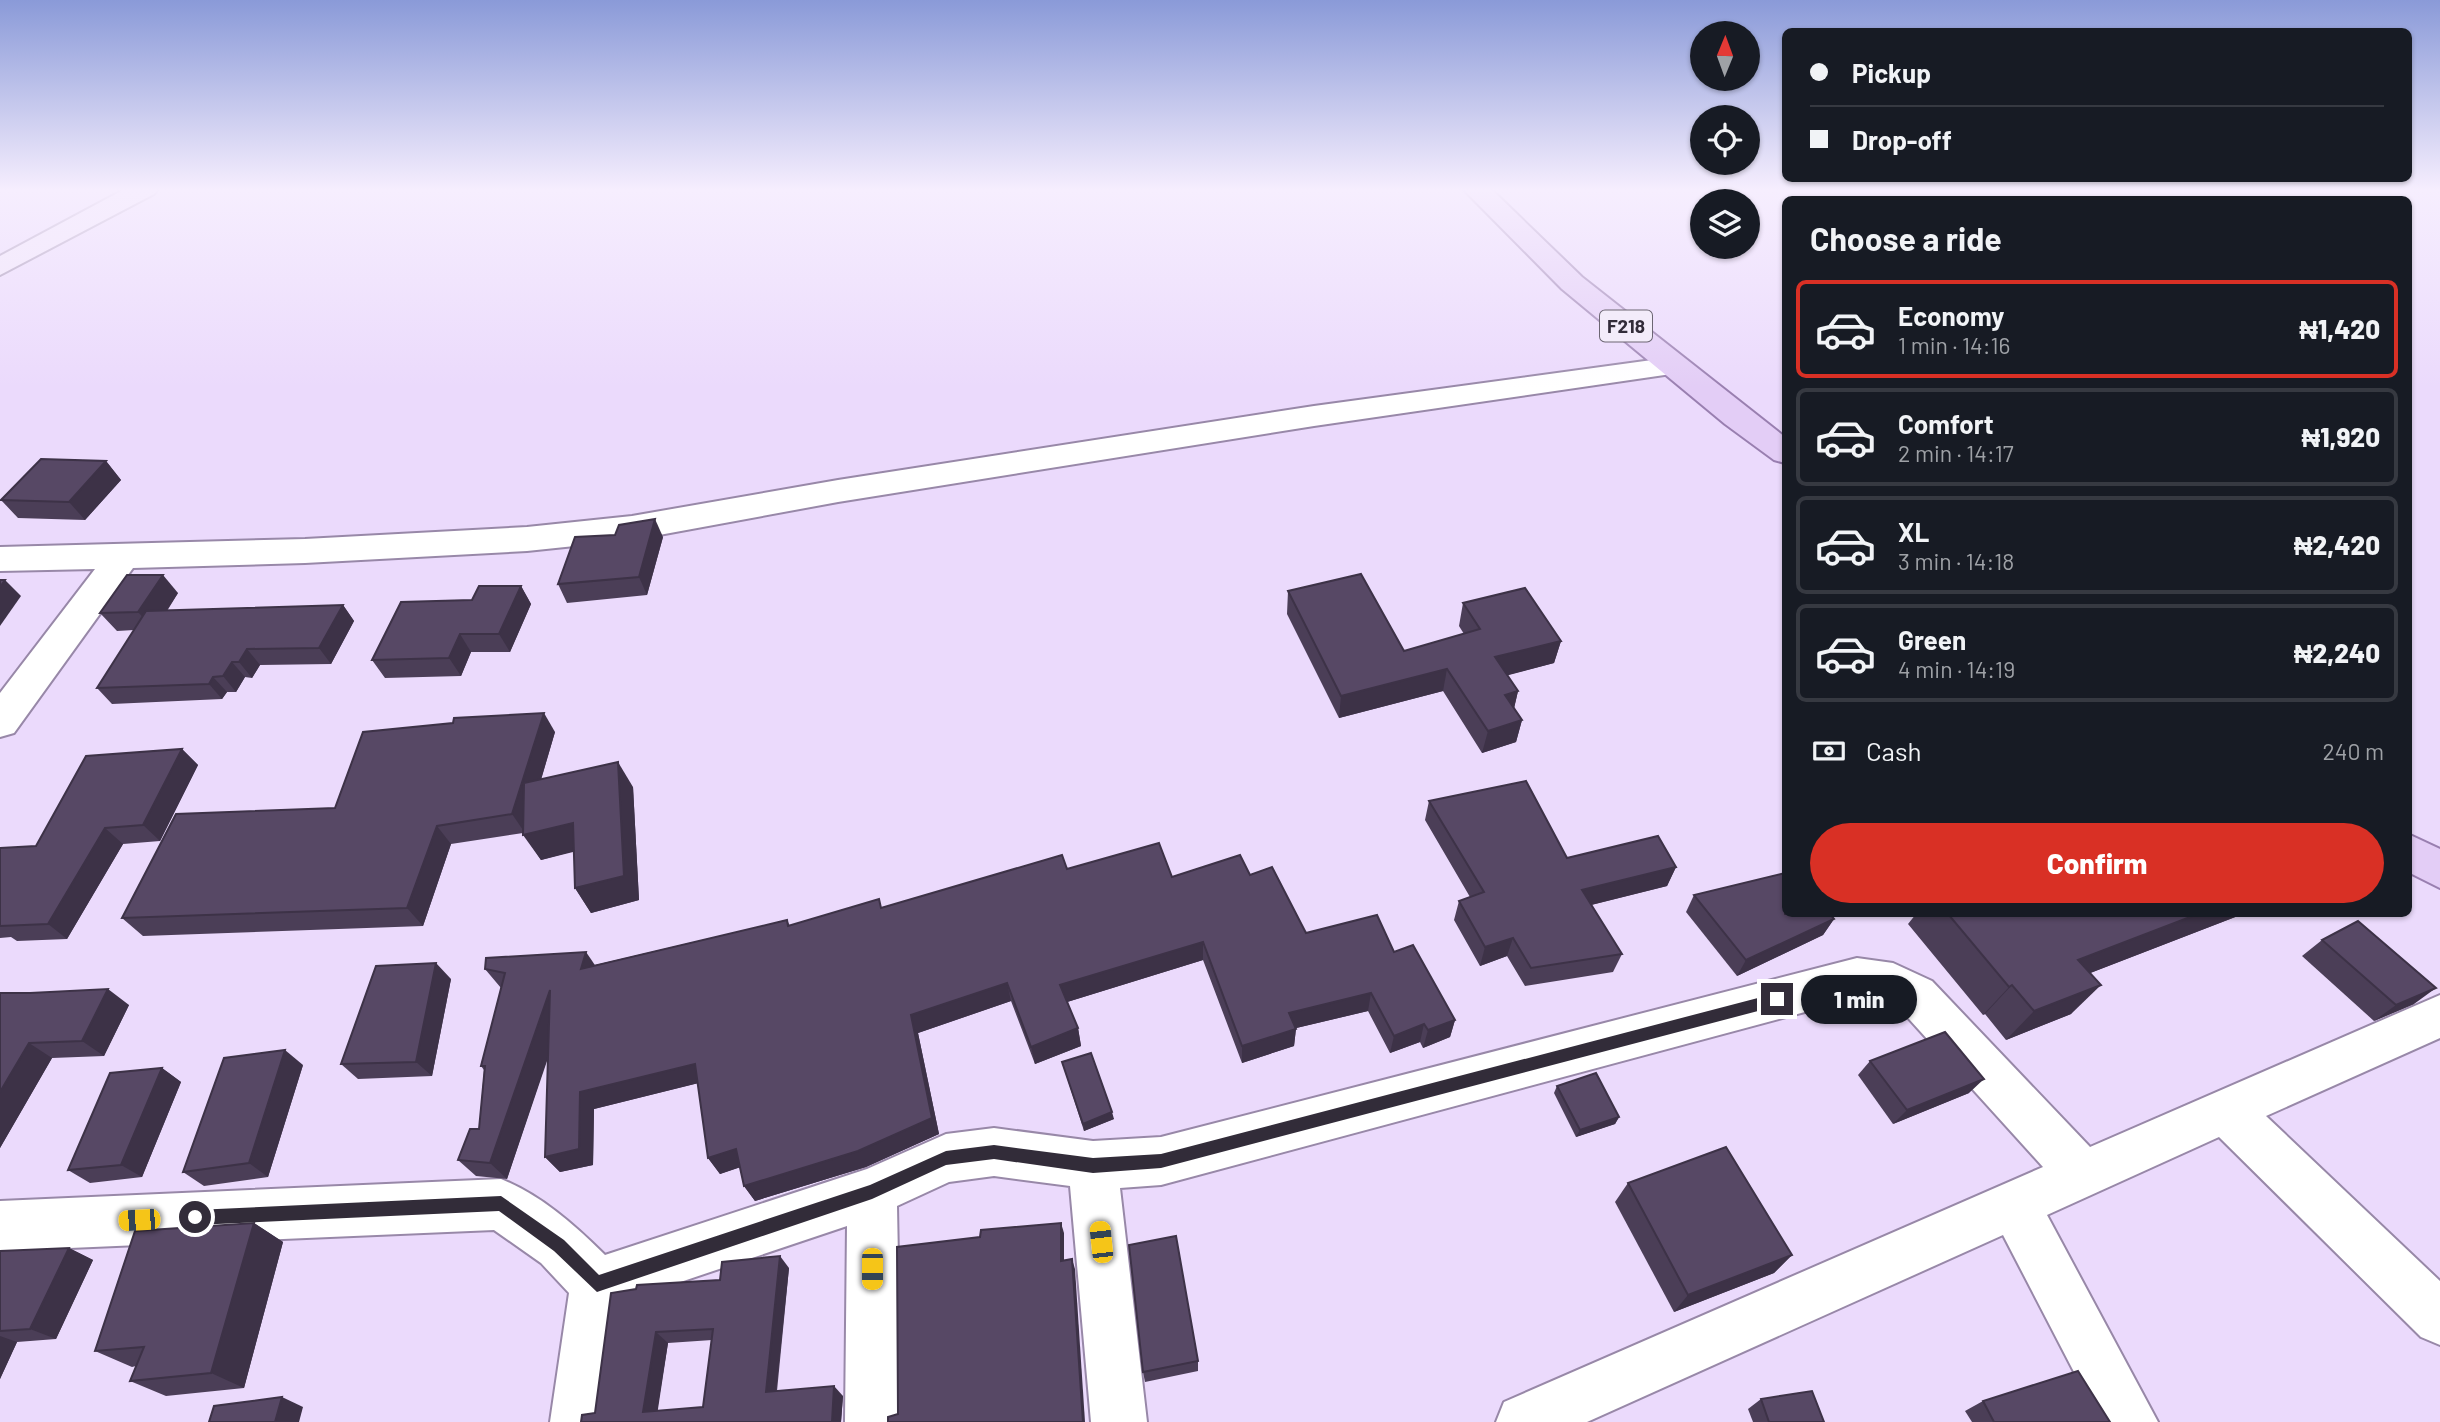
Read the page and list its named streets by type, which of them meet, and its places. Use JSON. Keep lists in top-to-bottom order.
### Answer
{
  "streets": {
    "main road": ["F218"]
  },
  "north": "top",
  "page": {
    "banner": ["Pickup", "Drop-off"],
    "heading": "Choose a ride",
    "list": [
      {
        "name": "Economy",
        "note": "1 min · 14:16",
        "value": "₦1,420"
      },
      {
        "name": "Comfort",
        "note": "2 min · 14:17",
        "value": "₦1,920"
      },
      {
        "name": "XL",
        "note": "3 min · 14:18",
        "value": "₦2,420"
      },
      {
        "name": "Green",
        "note": "4 min · 14:19",
        "value": "₦2,240"
      }
    ],
    "pay": ["Cash", "240 m"],
    "buttons": "Confirm",
    "bubble": "1 min"
  }
}
